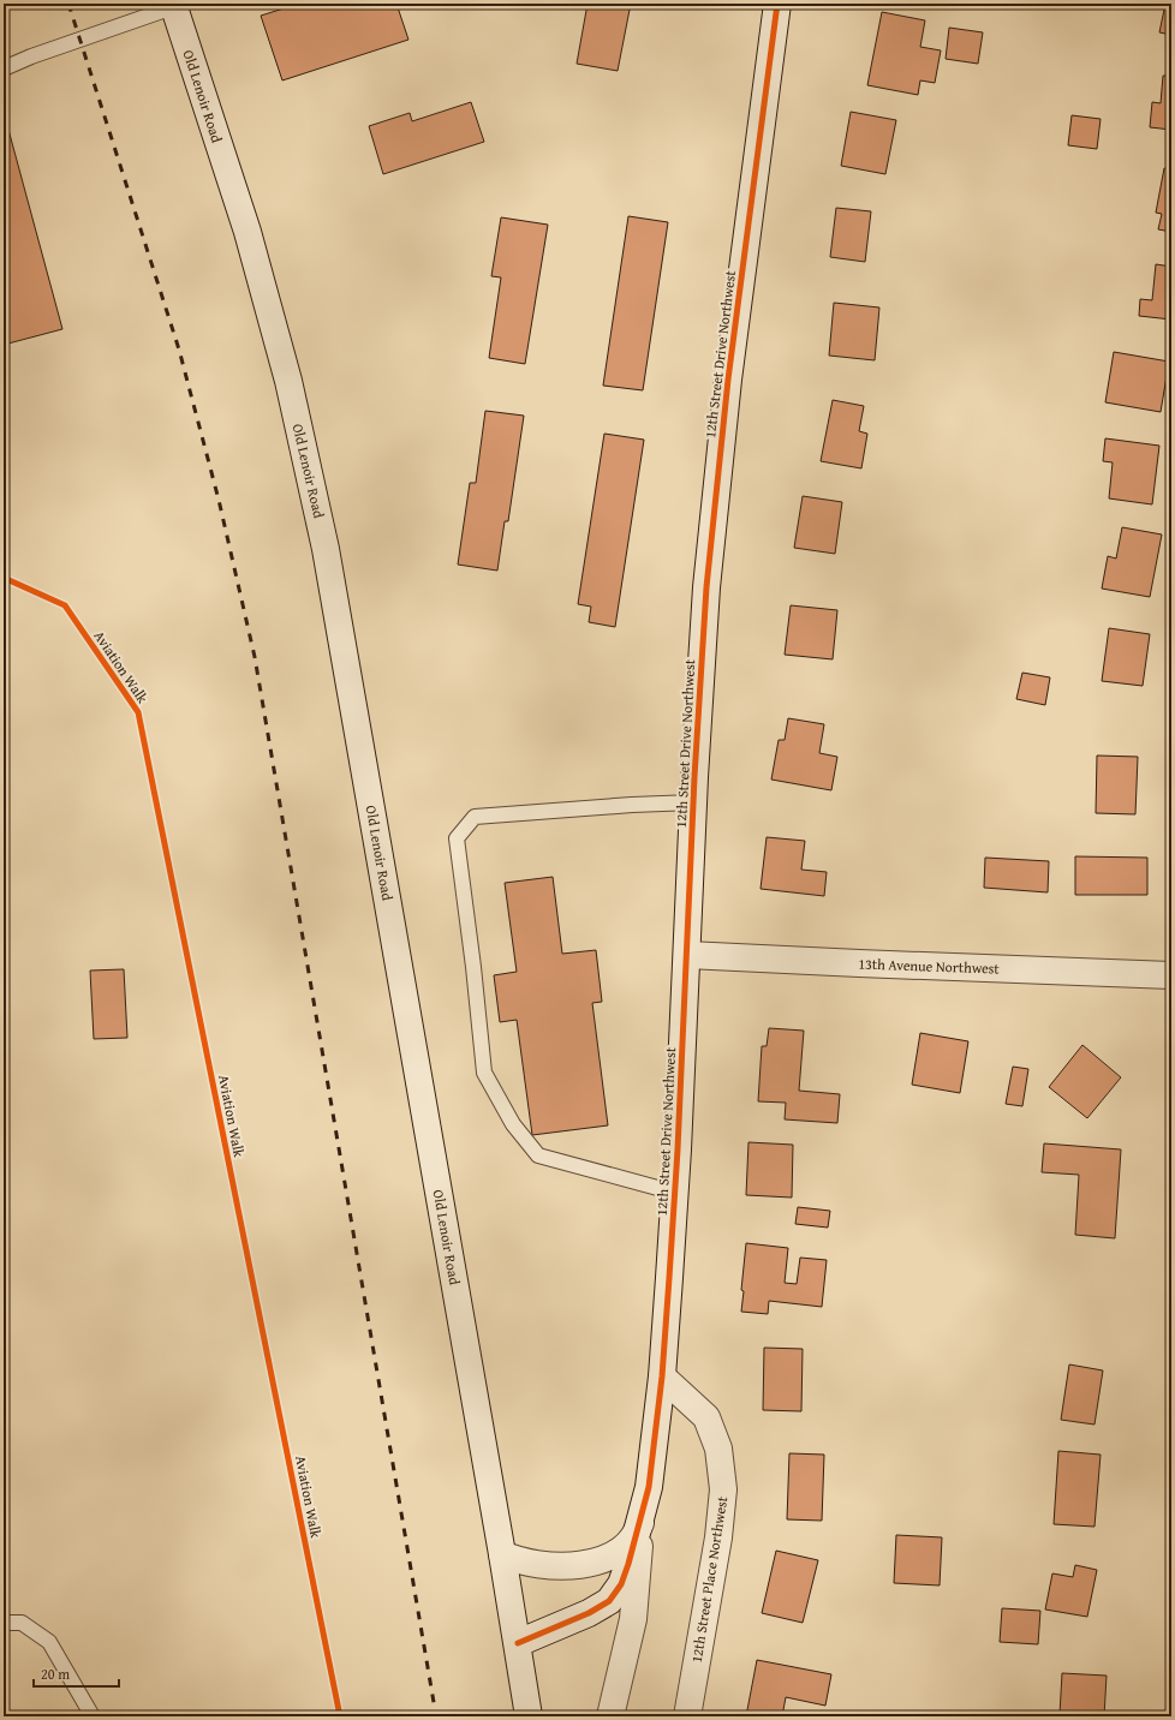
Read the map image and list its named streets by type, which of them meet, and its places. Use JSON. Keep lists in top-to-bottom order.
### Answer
{
  "streets": {
    "street": [
      "Old Lenoir Road",
      "12th Street Drive Northwest",
      "13th Avenue Northwest",
      "12th Street Place Northwest"
    ],
    "cycle path": ["Aviation Walk"]
  },
  "crossings": [
    ["12th Street Drive Northwest", "13th Avenue Northwest"],
    ["12th Street Drive Northwest", "12th Street Place Northwest"]
  ],
  "scale_bar": "20 m"
}
